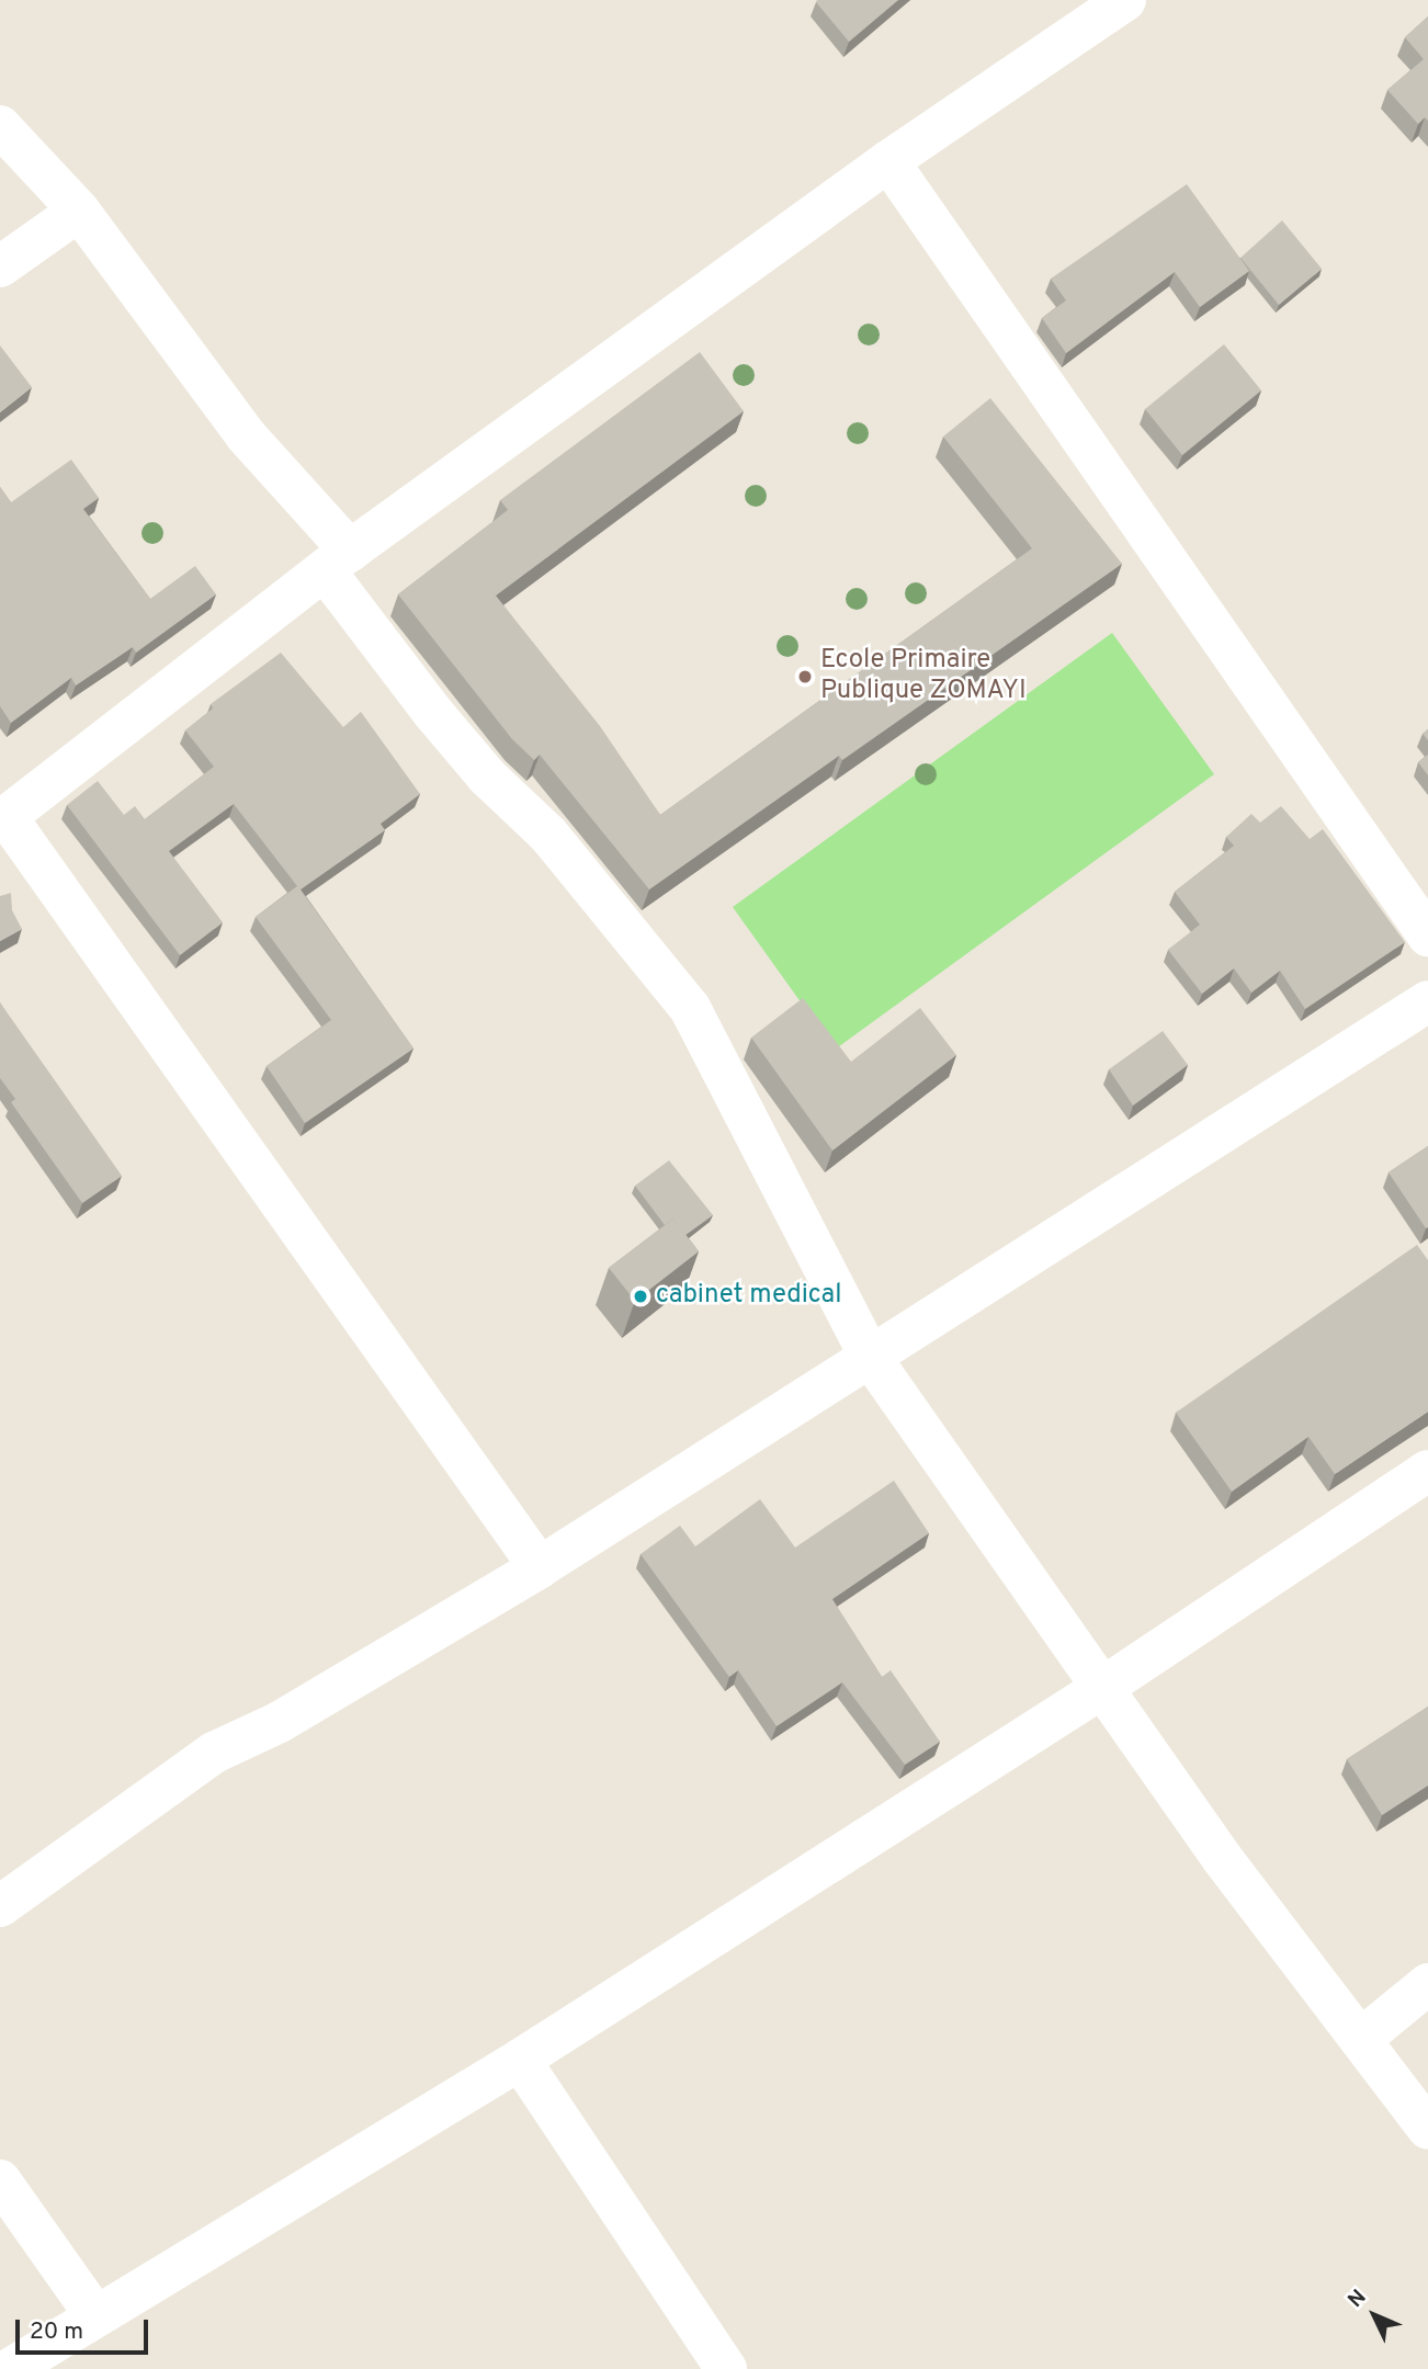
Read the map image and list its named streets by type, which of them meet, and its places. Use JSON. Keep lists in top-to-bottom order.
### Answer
{
  "places": ["Ecole Primaire Publique ZOMAYI", "cabinet medical"],
  "scale_bar": "20 m",
  "north": "top left"
}
